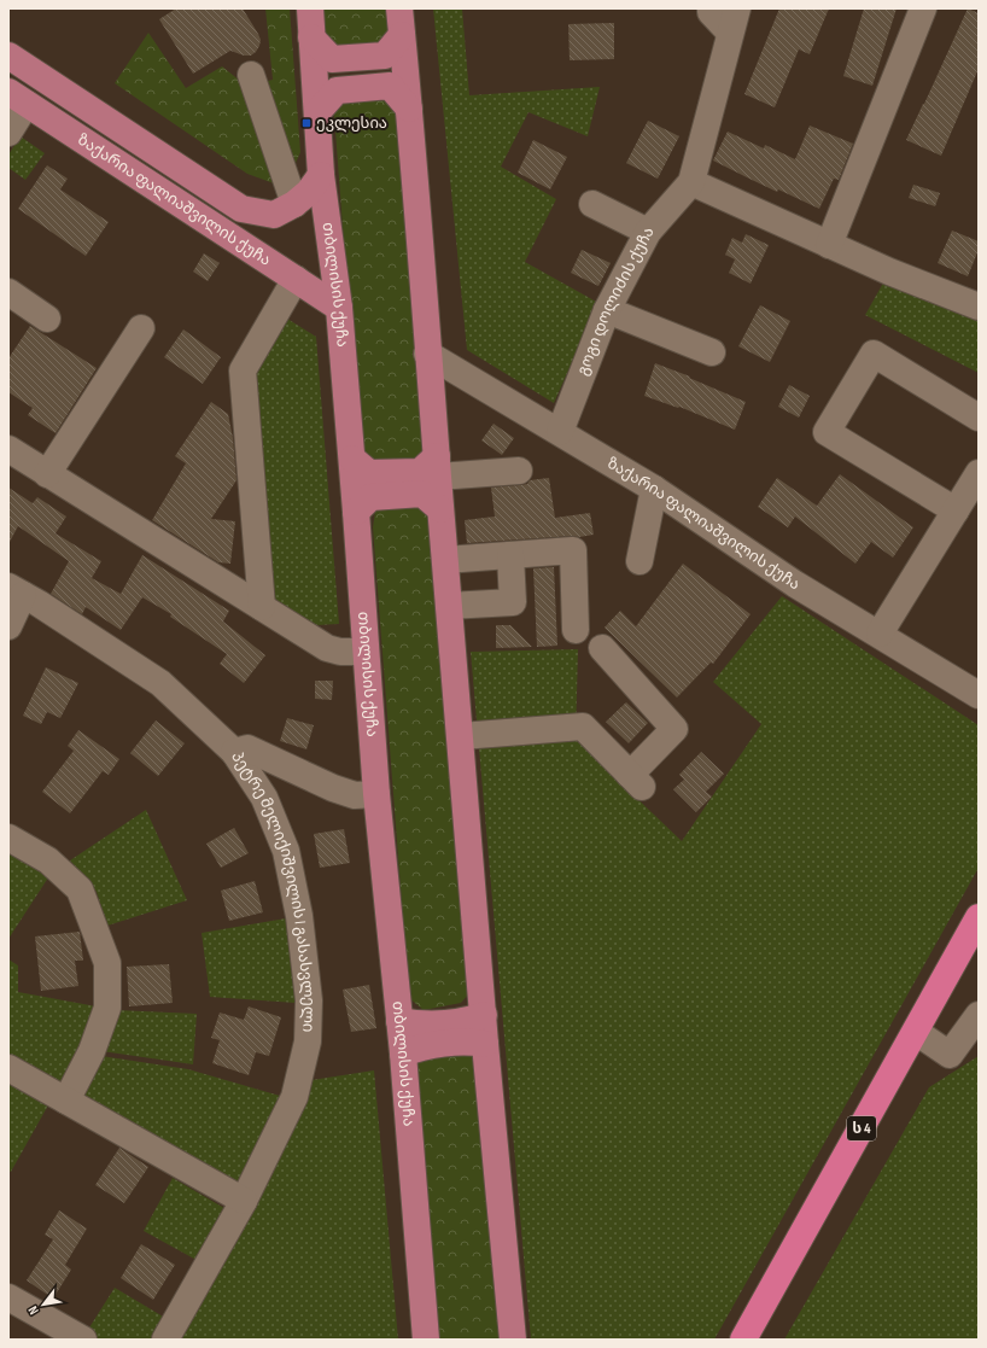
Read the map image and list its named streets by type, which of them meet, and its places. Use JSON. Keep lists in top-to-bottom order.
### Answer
{
  "streets": {
    "highway": ["ს 4"],
    "main road": ["ზაქარია ფალიაშვილის ქუჩა", "თბილისის ქუჩა"],
    "street": ["გოგი დოლიძის ქუჩა", "პეტრე მელიქიშვილის I გასასვლელი"]
  },
  "crossings": [
    ["ზაქარია ფალიაშვილის ქუჩა", "თბილისის ქუჩა"],
    ["ზაქარია ფალიაშვილის ქუჩა", "გოგი დოლიძის ქუჩა"]
  ],
  "places": {
    "transit": ["ეკლესია"]
  },
  "north": "bottom left"
}
